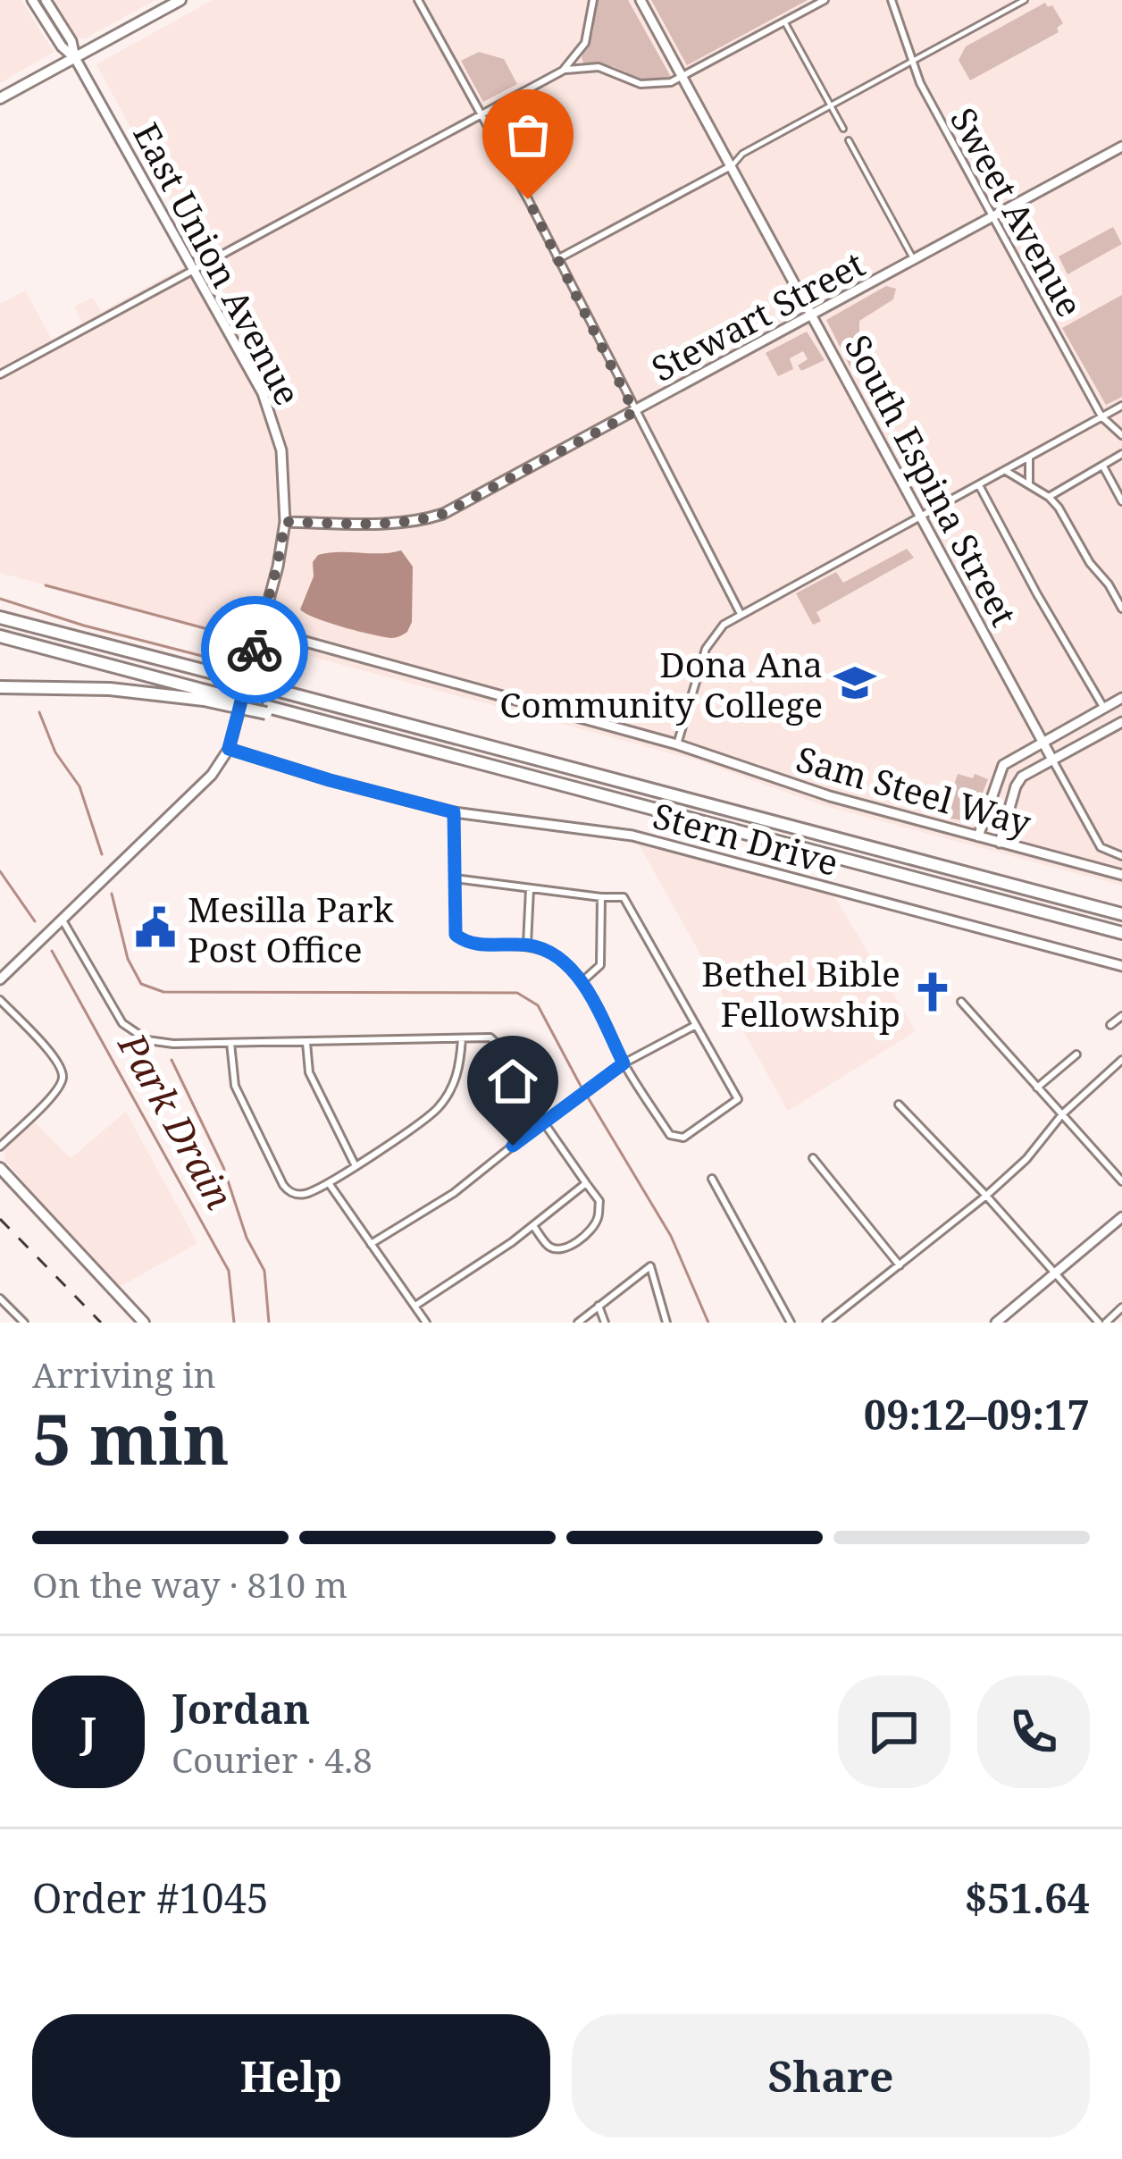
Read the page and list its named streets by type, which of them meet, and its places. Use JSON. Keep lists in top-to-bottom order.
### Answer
{
  "streets": {
    "street": [
      "Sweet Avenue",
      "East Union Avenue",
      "Stewart Street",
      "South Espina Street",
      "Sam Steel Way",
      "Stern Drive"
    ]
  },
  "crossings": [
    ["Sweet Avenue", "Stewart Street"],
    ["East Union Avenue", "Stewart Street"],
    ["East Union Avenue", "Sam Steel Way"],
    ["East Union Avenue", "Stern Drive"],
    ["Stewart Street", "South Espina Street"]
  ],
  "water": ["Park Drain"],
  "places": {
    "school or university": ["Dona Ana Community College"],
    "public building": ["Mesilla Park Post Office"],
    "church": ["Bethel Bible Fellowship"]
  },
  "page": {
    "heading": ["5 min", "Arriving in", "09:12–09:17"],
    "panel": [
      "Jordan",
      "Courier · 4.8",
      "Order #1045",
      "$51.64"
    ],
    "bar": "On the way · 810 m",
    "round": "J",
    "buttons": ["Help", "Share"]
  }
}
